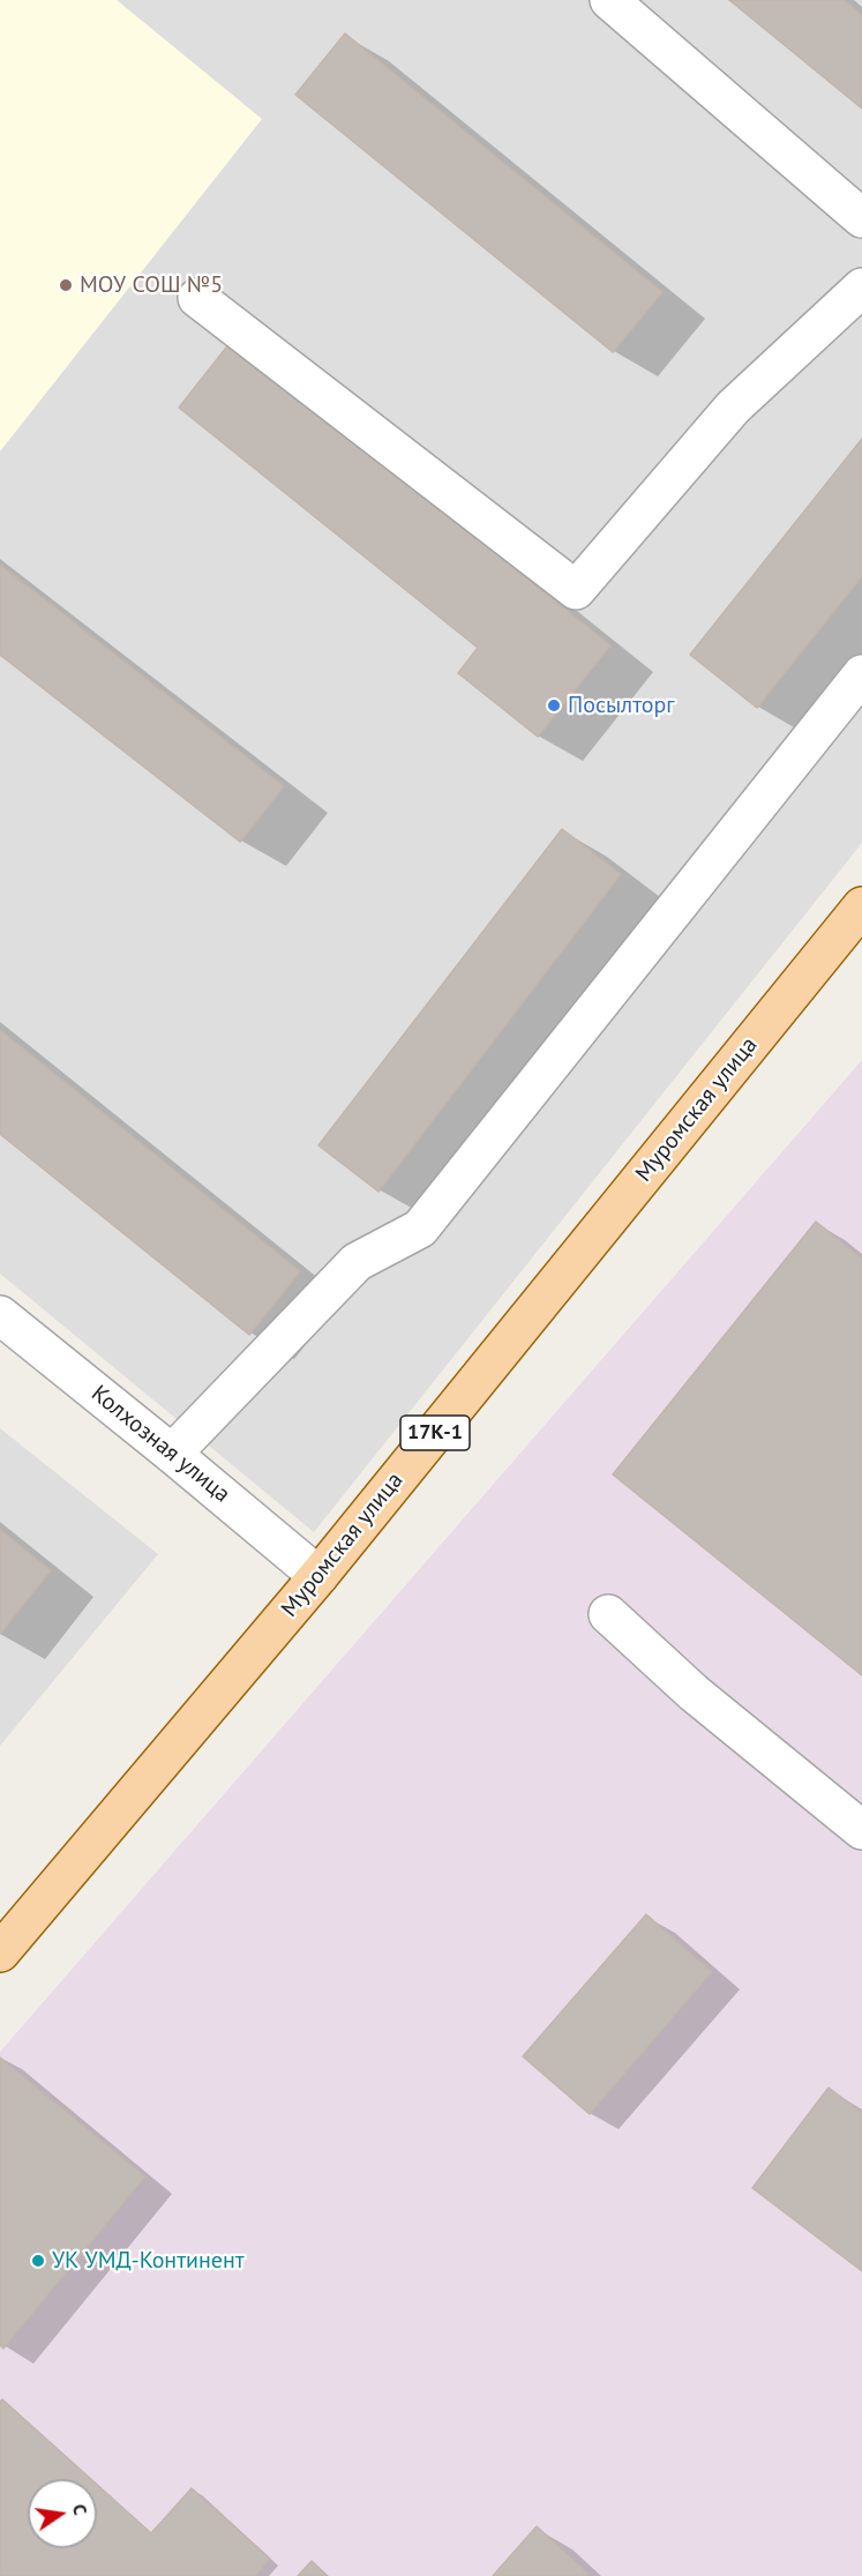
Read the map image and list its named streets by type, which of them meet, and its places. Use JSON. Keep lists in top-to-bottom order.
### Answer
{
  "streets": {
    "main road": ["Муромская улица", "17К-1"],
    "street": ["Колхозная улица"]
  },
  "crossings": [
    ["Муромская улица", "Колхозная улица"]
  ],
  "places": ["МОУ СОШ №5", "Посылторг", "УК УМД-Континент"],
  "north": "right"
}
